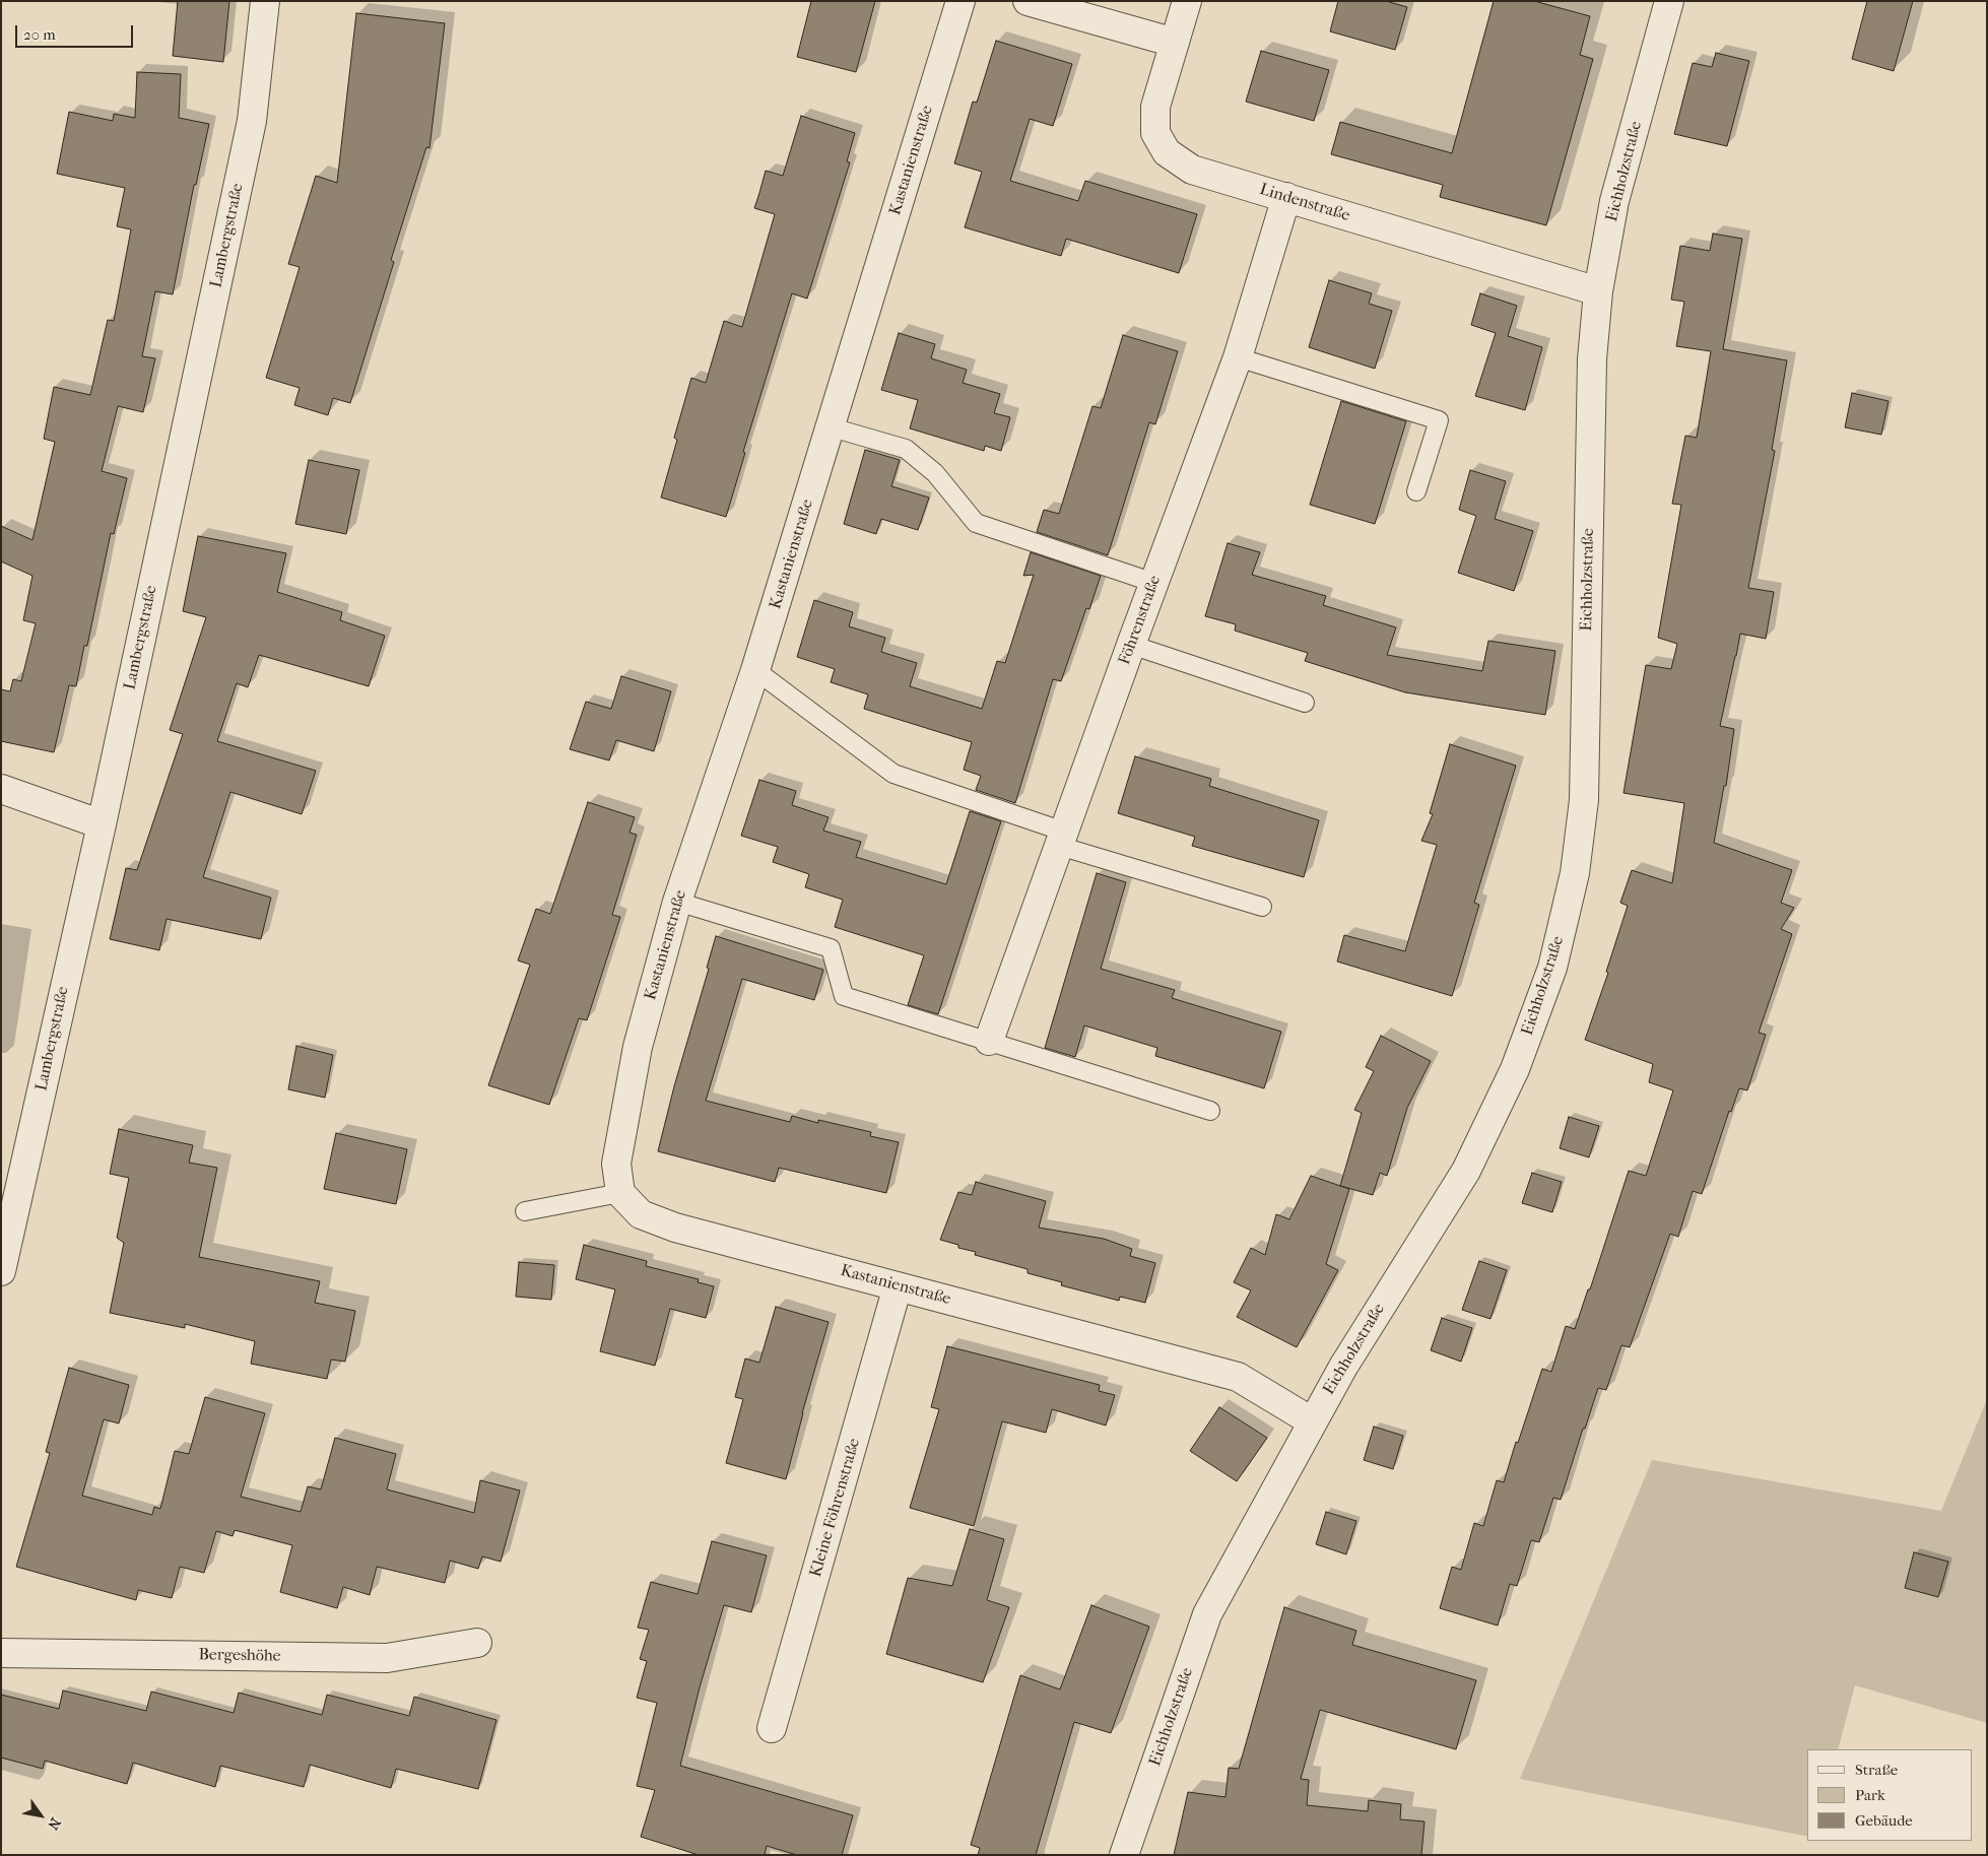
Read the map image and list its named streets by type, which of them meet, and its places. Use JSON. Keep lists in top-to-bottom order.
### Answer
{
  "streets": {
    "street": [
      "Kastanienstraße",
      "Eichholzstraße",
      "Lindenstraße",
      "Lambergstraße",
      "Föhrenstraße",
      "Kleine Föhrenstraße",
      "Bergeshöhe"
    ]
  },
  "crossings": [
    ["Kastanienstraße", "Eichholzstraße"],
    ["Kastanienstraße", "Kleine Föhrenstraße"],
    ["Eichholzstraße", "Lindenstraße"],
    ["Lindenstraße", "Föhrenstraße"]
  ],
  "legend": ["Straße", "Park", "Gebäude"],
  "scale_bar": "20 m",
  "north": "bottom right"
}
